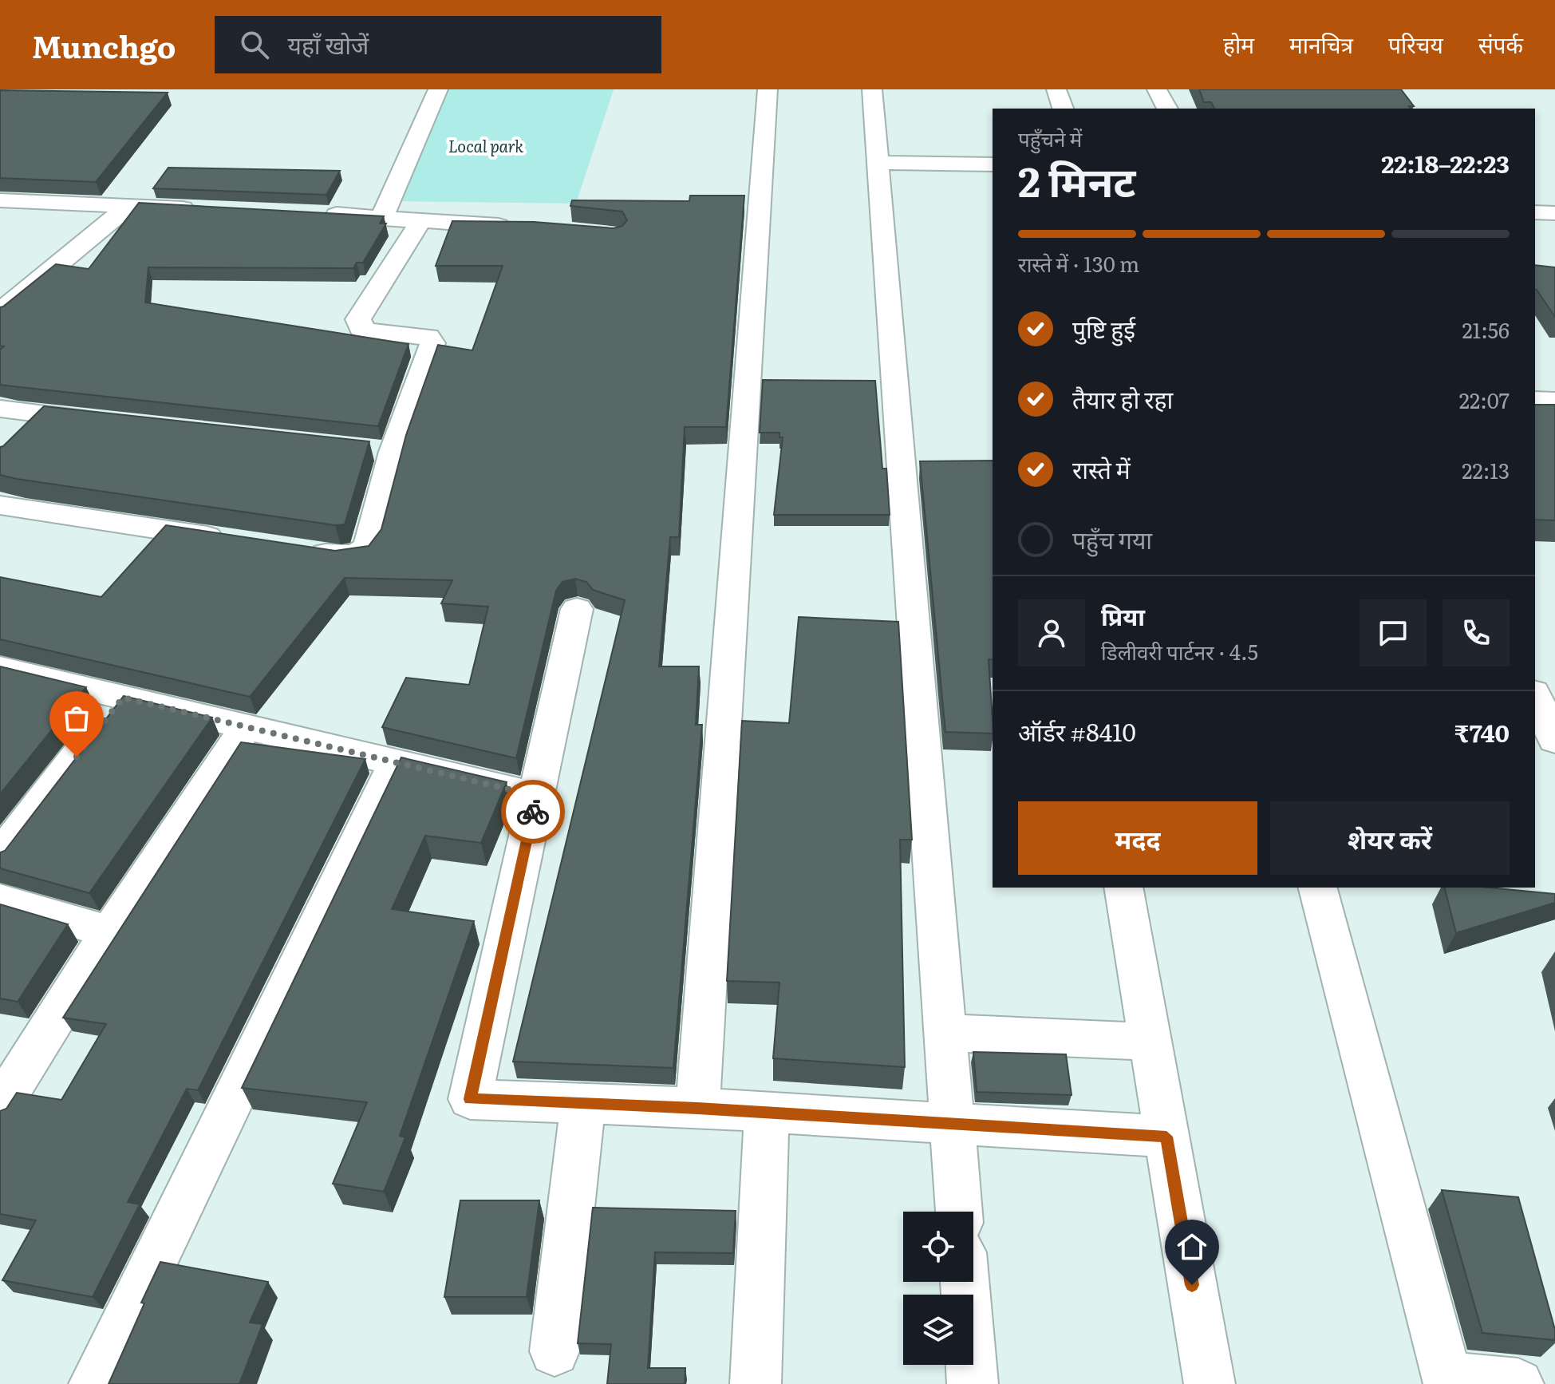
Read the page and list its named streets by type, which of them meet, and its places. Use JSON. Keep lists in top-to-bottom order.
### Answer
{
  "parks": ["Local park"],
  "page": {
    "header": "Munchgo",
    "search": "यहाँ खोजें",
    "nav": [
      "होम",
      "मानचित्र",
      "परिचय",
      "संपर्क"
    ],
    "heading": ["2 मिनट", "पहुँचने में", "22:18–22:23"],
    "panel": [
      "प्रिया",
      "डिलीवरी पार्टनर · 4.5",
      "ऑर्डर #8410",
      "₹740"
    ],
    "bar": "रास्ते में · 130 m",
    "list": [
      ["पुष्टि हुई", "21:56"],
      ["तैयार हो रहा", "22:07"],
      ["रास्ते में", "22:13"],
      "पहुँच गया"
    ],
    "buttons": ["मदद", "शेयर करें"]
  }
}
